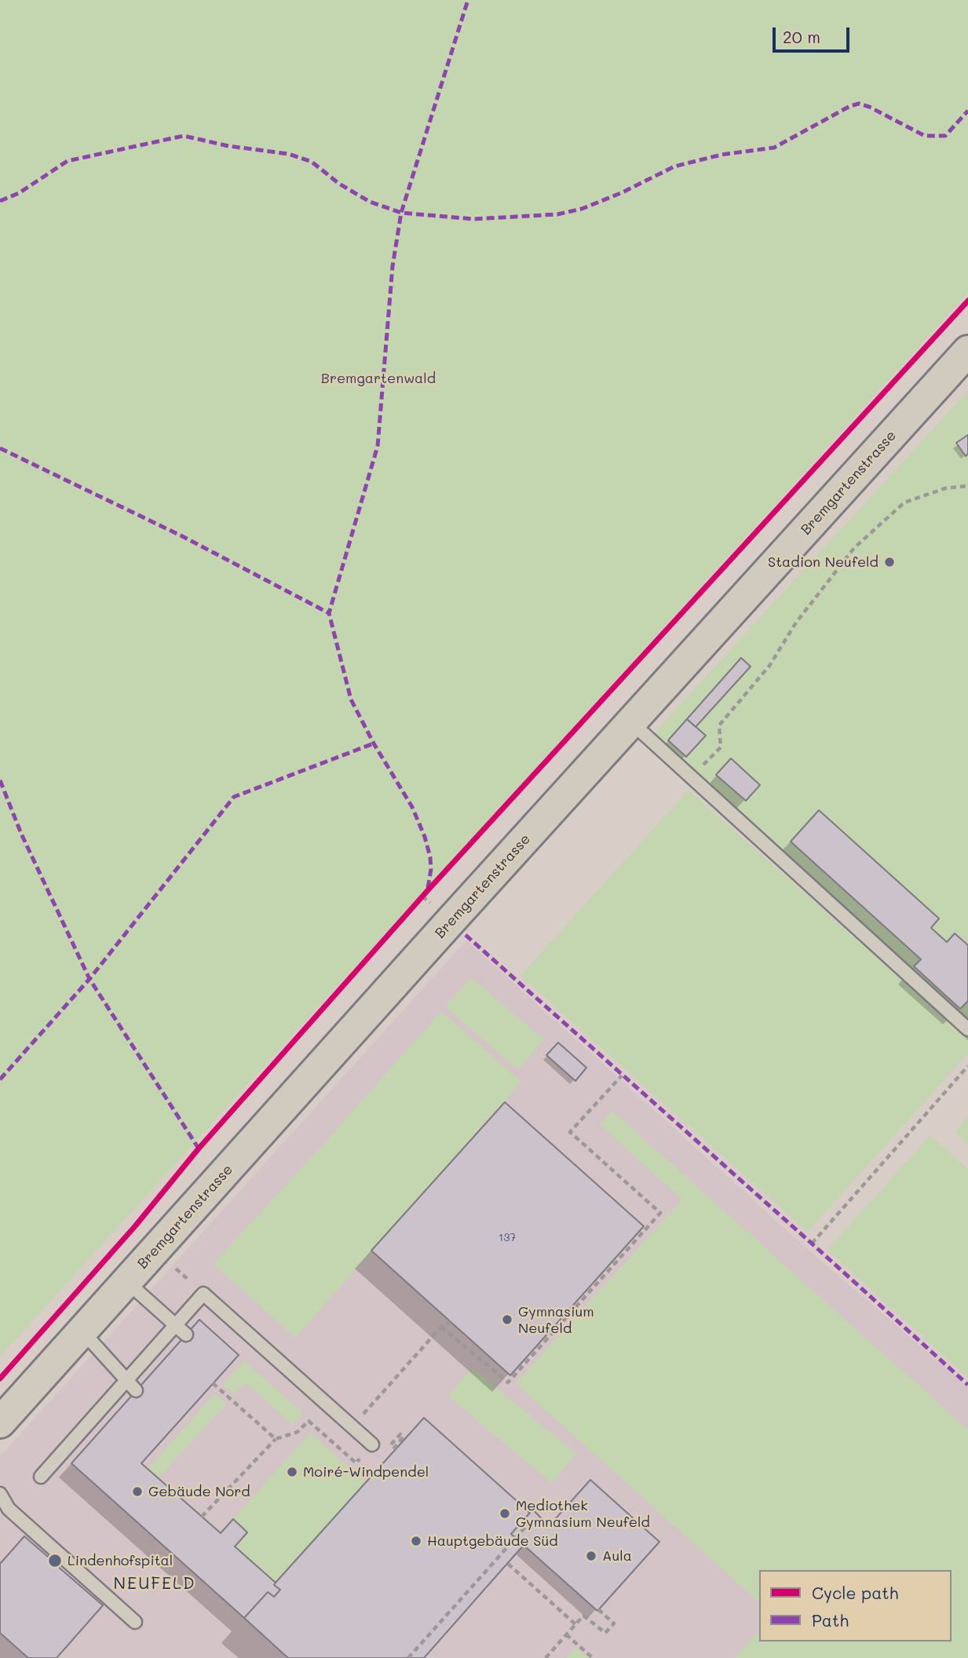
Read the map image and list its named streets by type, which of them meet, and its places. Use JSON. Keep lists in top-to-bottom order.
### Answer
{
  "streets": {
    "main road": ["Bremgartenstrasse"]
  },
  "districts": ["NEUFELD"],
  "parks": ["Bremgartenwald"],
  "places": [
    "Stadion Neufeld",
    "Gymnasium Neufeld",
    "Moiré-Windpendel",
    "Gebäude Nord",
    "Mediothek Gymnasium Neufeld",
    "Hauptgebäude Süd",
    "Aula",
    "Lindenhofspital"
  ],
  "house_numbers": ["137"],
  "legend": ["Cycle path", "Path"],
  "scale_bar": "20 m"
}
